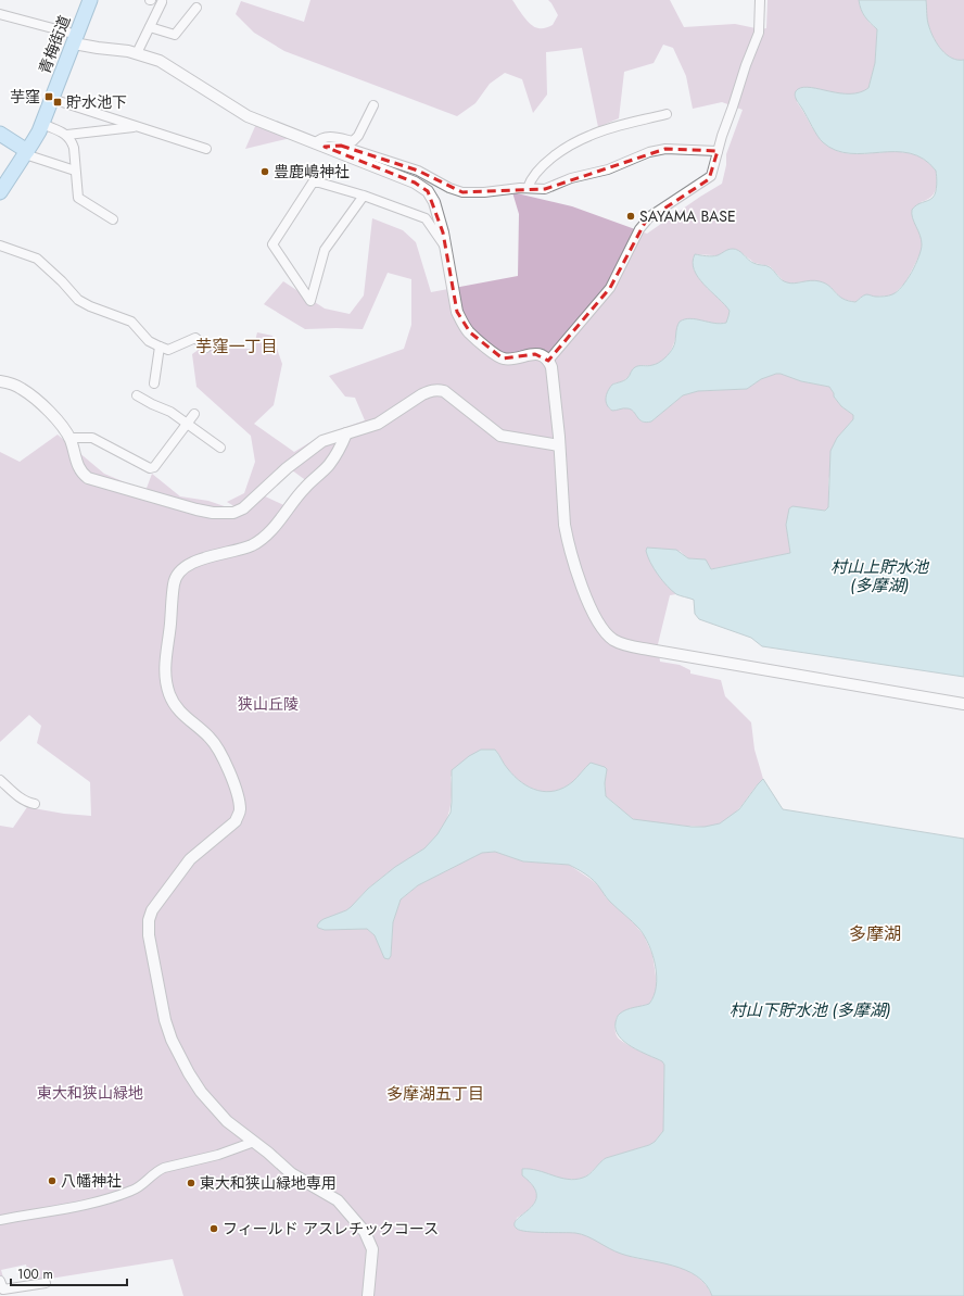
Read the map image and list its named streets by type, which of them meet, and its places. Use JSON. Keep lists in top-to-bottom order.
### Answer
{
  "streets": {
    "main road": ["青梅街道"]
  },
  "districts": ["芋窪一丁目", "多摩湖", "多摩湖五丁目"],
  "water": ["村山上貯水池 (多摩湖)", "村山下貯水池 (多摩湖)"],
  "parks": ["狭山丘陵", "東大和狭山緑地"],
  "places": {
    "transit": ["芋窪", "貯水池下"],
    "other": [
      "豊鹿嶋神社",
      "SAYAMA BASE",
      "八幡神社",
      "東大和狭山緑地専用",
      "フィールド アスレチックコース"
    ]
  },
  "scale_bar": "100 m"
}
